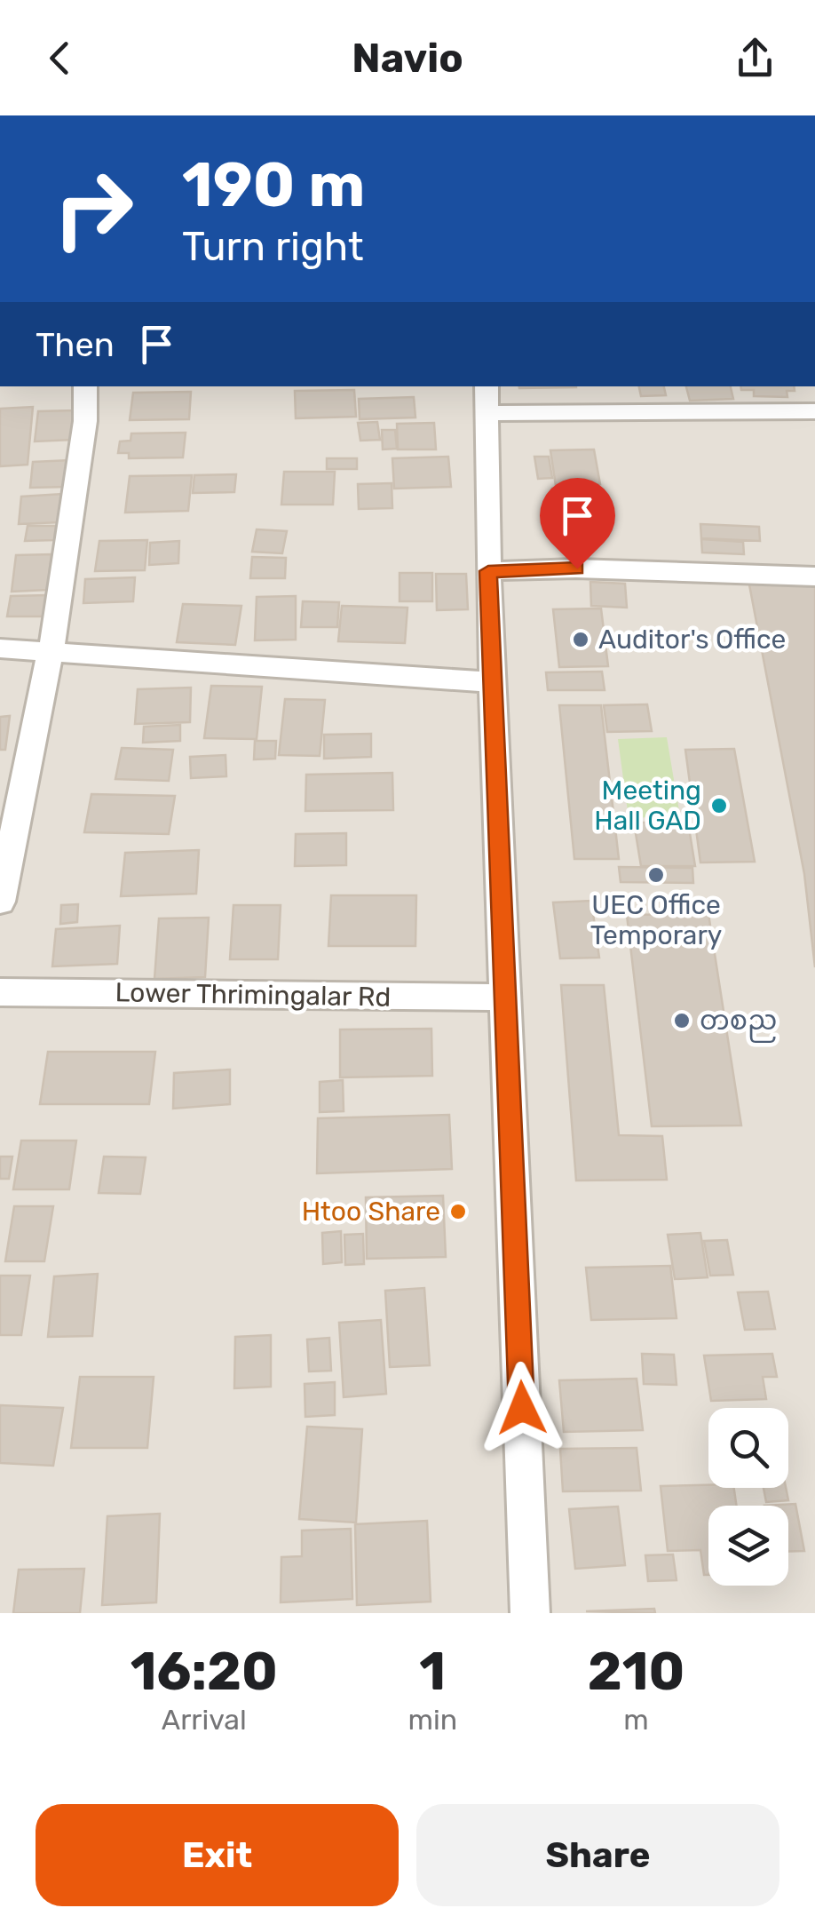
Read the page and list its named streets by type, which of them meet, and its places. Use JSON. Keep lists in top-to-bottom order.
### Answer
{
  "streets": {
    "street": ["Lower Thrimingalar Rd"]
  },
  "places": [
    "Auditor's Office",
    "Meeting Hall GAD",
    "UEC Office Temporary",
    "တစည",
    "Htoo Share"
  ],
  "page": {
    "header": "Navio",
    "turn": ["190 m", "Turn right"],
    "then": "Then",
    "eta": [
      "16:20",
      "Arrival",
      "1",
      "min",
      "210",
      "m"
    ],
    "buttons": ["Exit", "Share"]
  }
}
